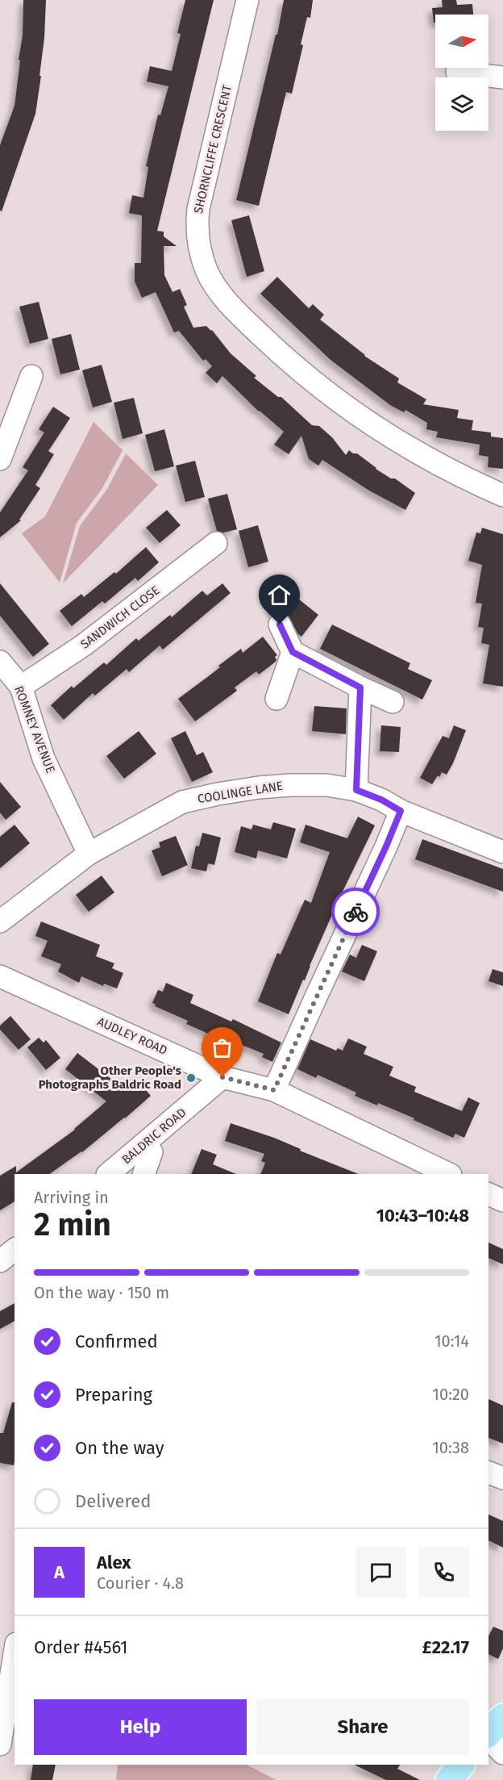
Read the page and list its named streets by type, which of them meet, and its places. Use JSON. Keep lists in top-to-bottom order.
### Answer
{
  "streets": {
    "street": [
      "SHORNCLIFFE CRESCENT",
      "SANDWICH CLOSE",
      "ROMNEY AVENUE",
      "COOLINGE LANE",
      "AUDLEY ROAD",
      "BALDRIC ROAD"
    ]
  },
  "crossings": [
    ["SANDWICH CLOSE", "ROMNEY AVENUE"],
    ["ROMNEY AVENUE", "COOLINGE LANE"],
    ["AUDLEY ROAD", "BALDRIC ROAD"]
  ],
  "places": ["Other People's Photographs Baldric Road"],
  "north": "right",
  "page": {
    "heading": ["2 min", "Arriving in", "10:43–10:48"],
    "panel": [
      "Alex",
      "Courier · 4.8",
      "Order #4561",
      "£22.17"
    ],
    "bar": "On the way · 150 m",
    "list": [
      ["Confirmed", "10:14"],
      ["Preparing", "10:20"],
      ["On the way", "10:38"],
      "Delivered"
    ],
    "round": "A",
    "buttons": ["Help", "Share"]
  }
}
